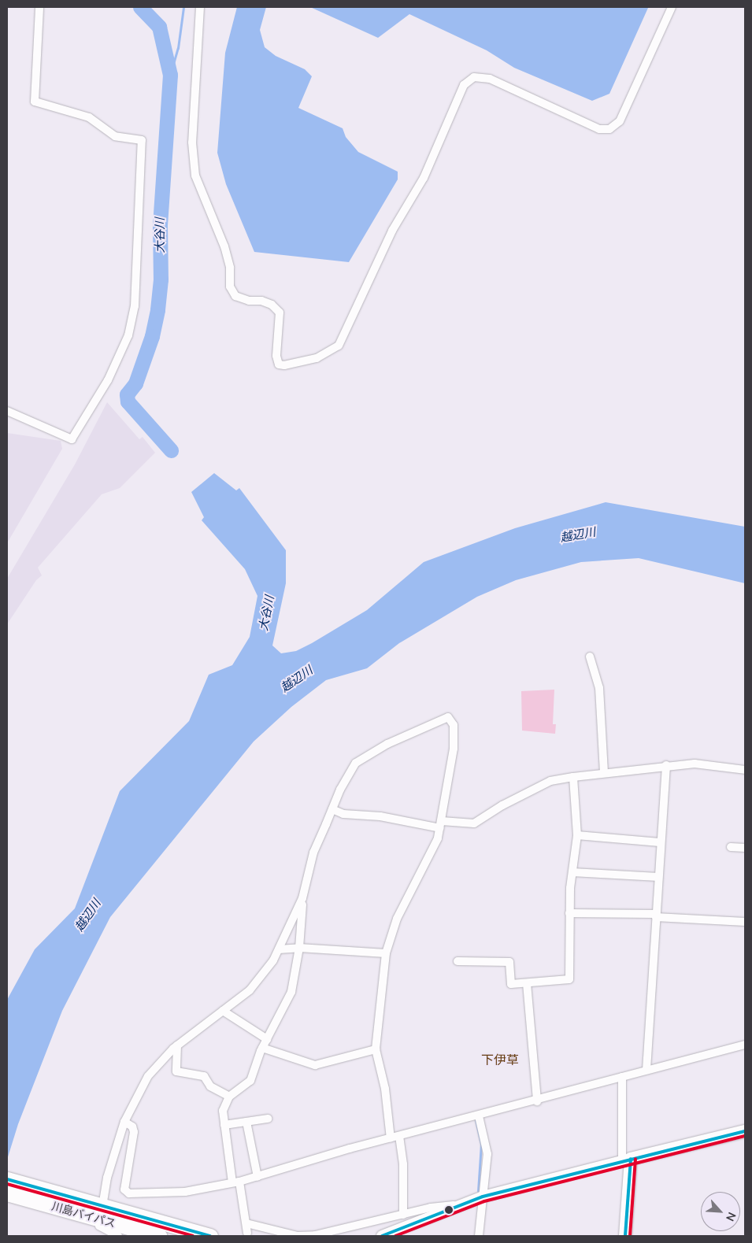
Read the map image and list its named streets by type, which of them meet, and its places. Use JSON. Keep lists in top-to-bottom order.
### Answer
{
  "streets": {
    "highway": ["川島バイパス"]
  },
  "districts": ["下伊草"],
  "water": ["大谷川", "越辺川"],
  "north": "bottom right"
}
